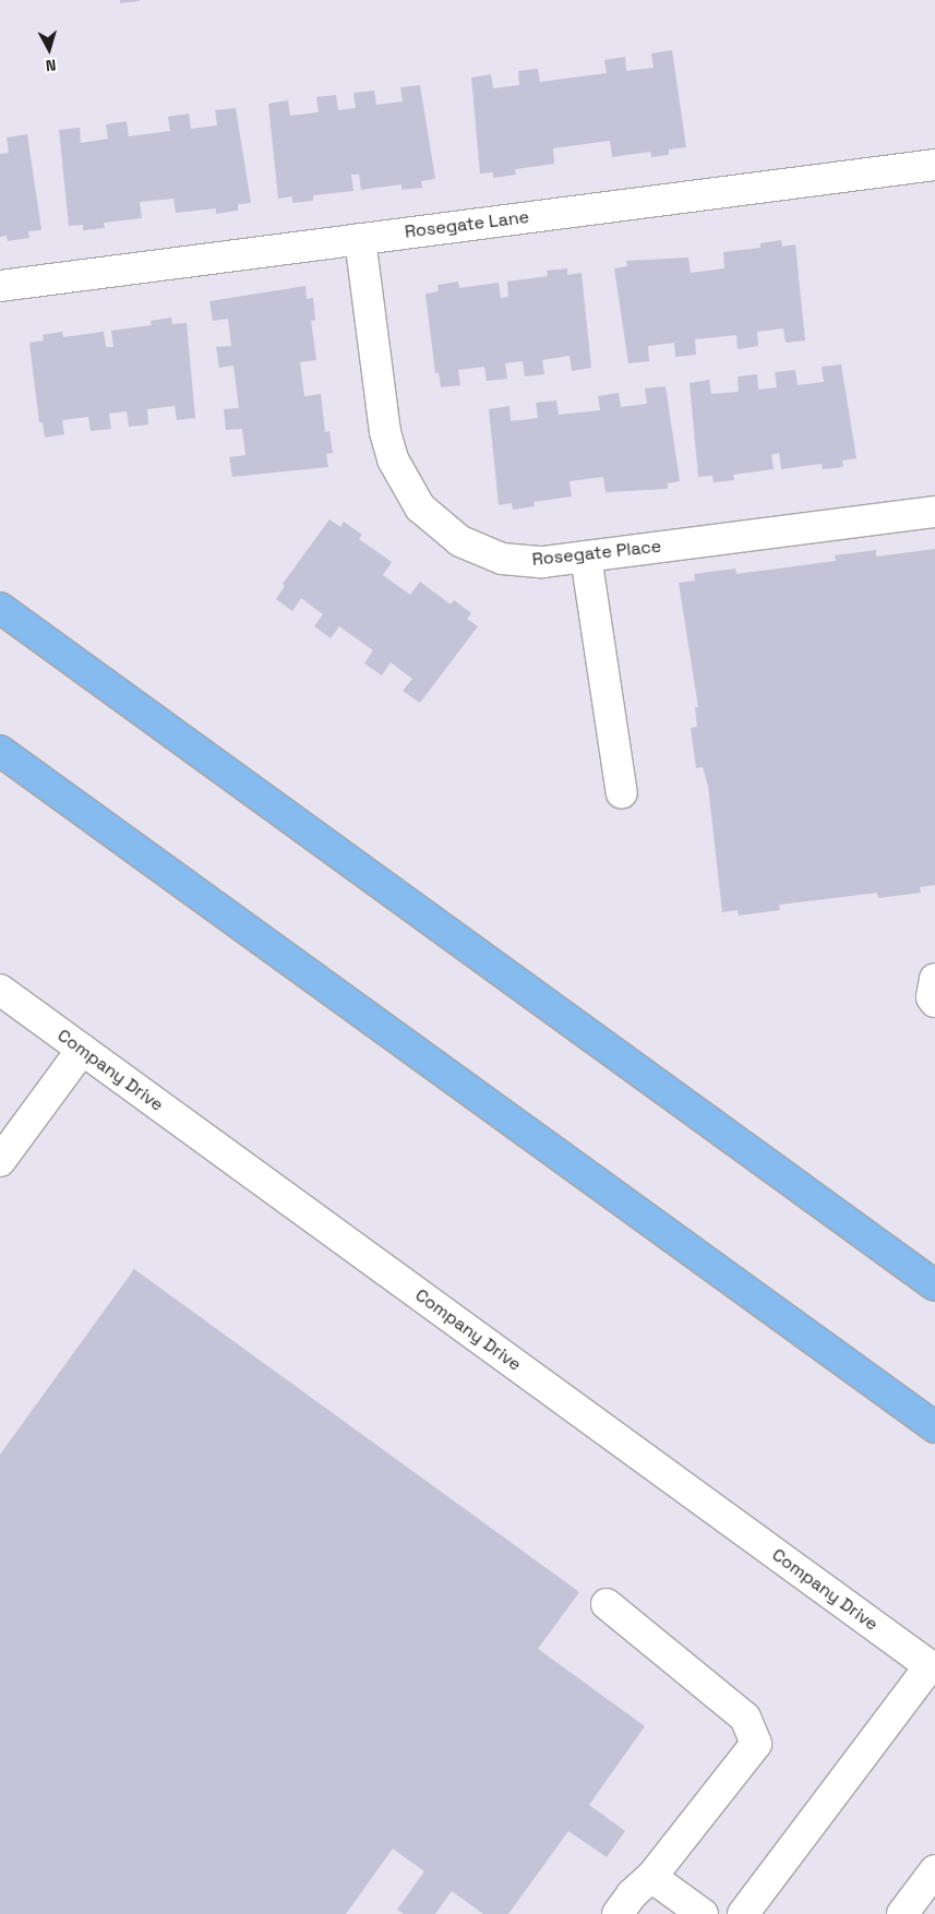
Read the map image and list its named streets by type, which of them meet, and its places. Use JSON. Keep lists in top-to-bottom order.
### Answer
{
  "streets": {
    "street": ["Rosegate Lane", "Rosegate Place", "Company Drive"]
  },
  "crossings": [
    ["Rosegate Lane", "Rosegate Place"]
  ],
  "north": "bottom"
}
